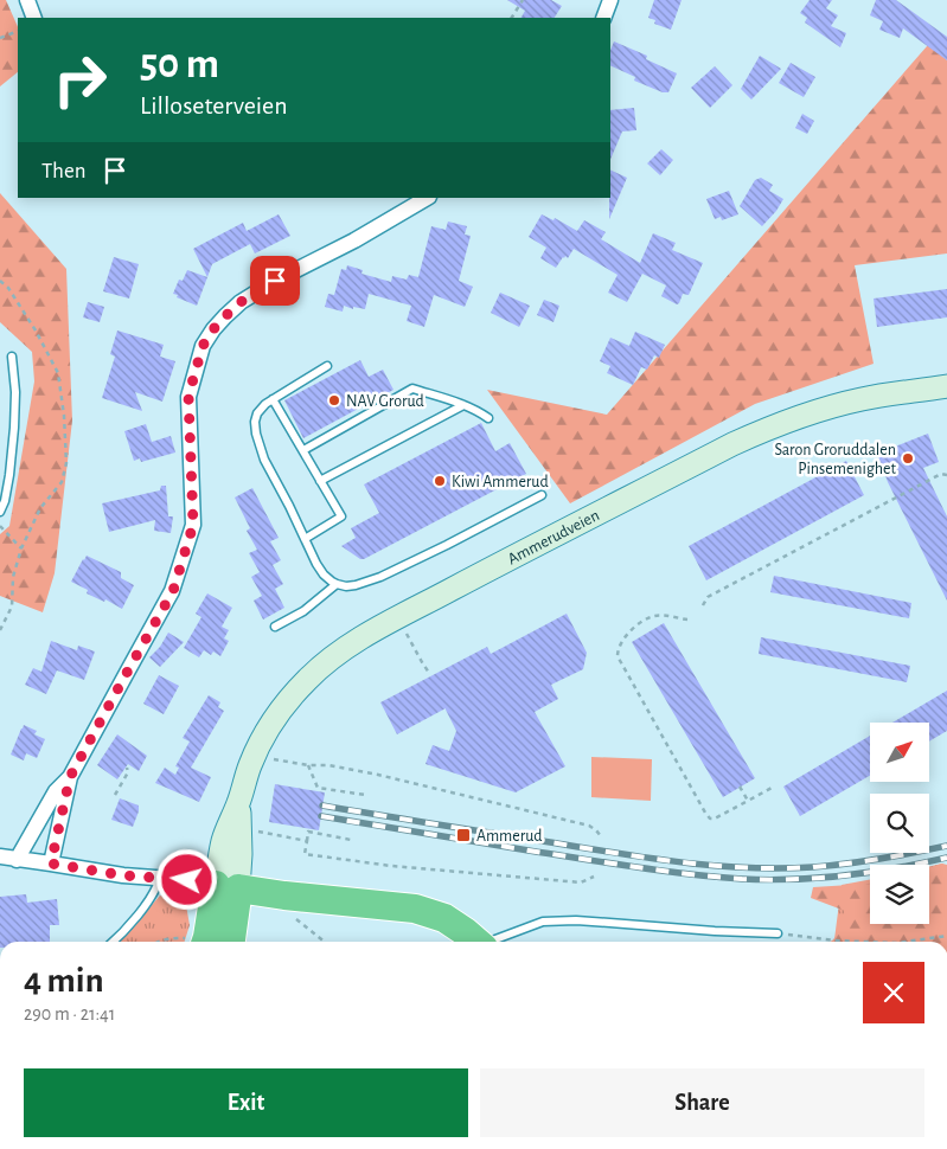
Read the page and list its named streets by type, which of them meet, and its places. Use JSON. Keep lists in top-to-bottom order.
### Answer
{
  "streets": {
    "street": ["Ammerudveien"]
  },
  "places": {
    "other": ["NAV Grorud", "Saron Groruddalen Pinsemenighet", "Kiwi Ammerud"],
    "transit": ["Ammerud"]
  },
  "north": "top right",
  "page": {
    "turn": ["50 m", "Lilloseterveien"],
    "then": "Then",
    "heading": ["4 min", "290 m · 21:41"],
    "buttons": ["Exit", "Share"]
  }
}
